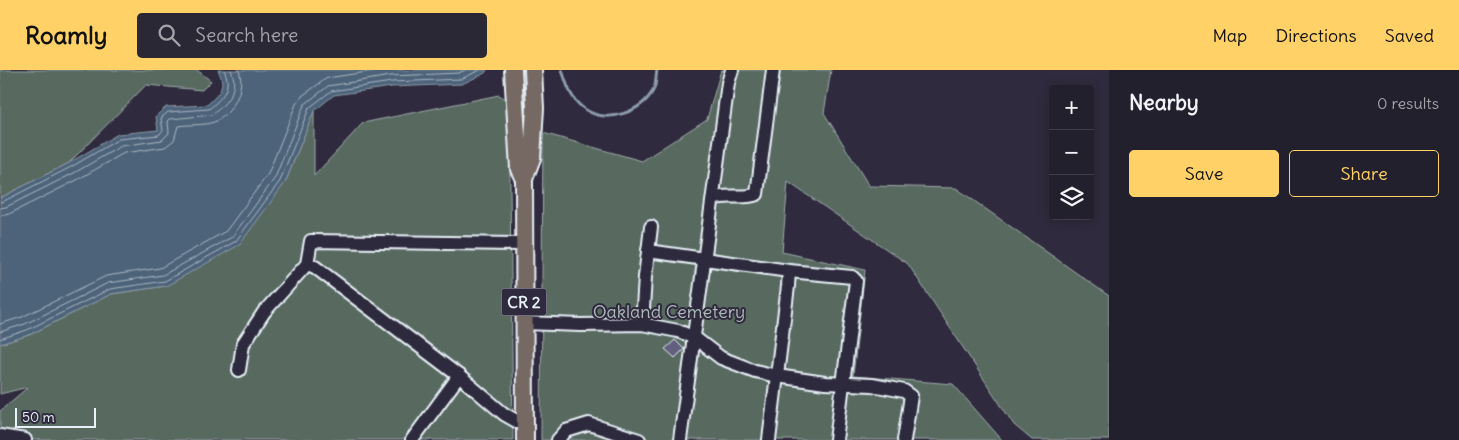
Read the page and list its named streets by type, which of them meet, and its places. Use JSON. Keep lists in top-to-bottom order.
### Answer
{
  "streets": {
    "main road": ["CR 2"]
  },
  "parks": ["Oakland Cemetery"],
  "scale_bar": "50 m",
  "page": {
    "header": "Roamly",
    "search": "Search here",
    "nav": ["Map", "Directions", "Saved"],
    "heading": ["Nearby", "0 results"],
    "map_buttons": ["+", "−"],
    "buttons": ["Save", "Share"],
    "scale": "50 m"
  }
}
